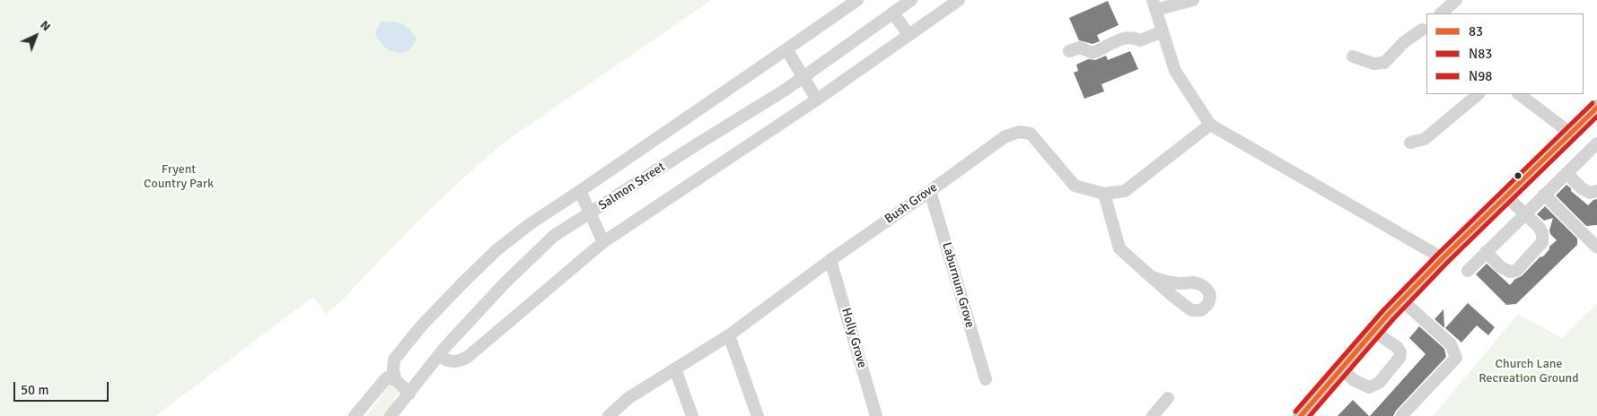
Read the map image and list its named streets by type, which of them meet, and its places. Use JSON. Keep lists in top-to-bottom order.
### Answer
{
  "streets": {
    "street": [
      "Salmon Street",
      "Bush Grove",
      "Laburnum Grove",
      "Holly Grove"
    ]
  },
  "crossings": [
    ["Bush Grove", "Laburnum Grove"],
    ["Bush Grove", "Holly Grove"]
  ],
  "parks": ["Fryent Country Park", "Church Lane Recreation Ground"],
  "lines": ["transit line N98", "transit line 83", "transit line N83"],
  "legend": ["83", "N83", "N98"],
  "scale_bar": "50 m",
  "north": "top right"
}
